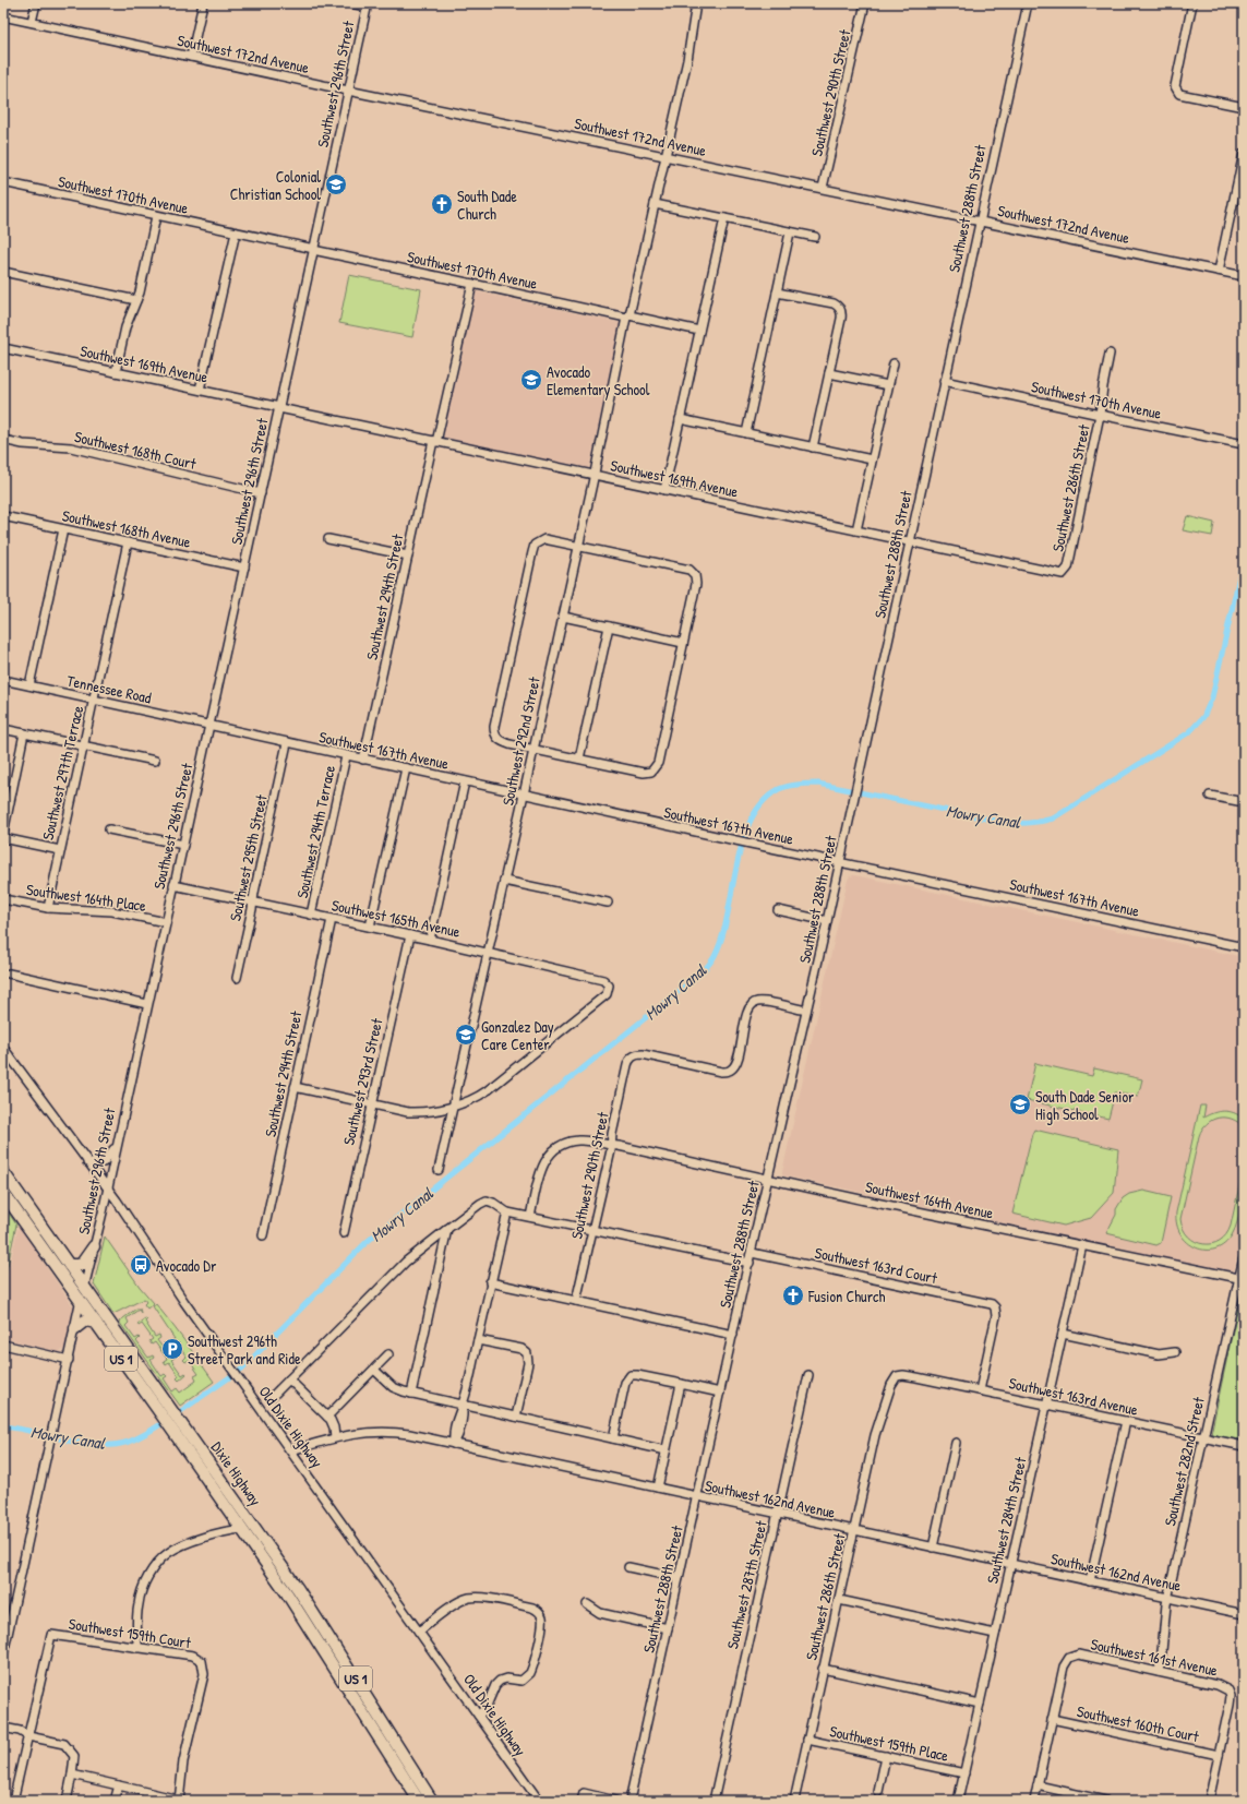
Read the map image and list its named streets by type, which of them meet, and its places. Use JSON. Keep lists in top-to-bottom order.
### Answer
{
  "streets": {
    "highway": ["US 1", "Dixie Highway"],
    "street": [
      "Southwest 172nd Avenue",
      "Southwest 296th Street",
      "Southwest 290th Street",
      "Southwest 170th Avenue",
      "Southwest 288th Street",
      "Southwest 169th Avenue",
      "Southwest 168th Court",
      "Southwest 286th Street",
      "Southwest 168th Avenue",
      "Southwest 294th Street",
      "Tennessee Road",
      "Southwest 292nd Street",
      "Southwest 167th Avenue",
      "Southwest 297th Terrace",
      "Southwest 294th Terrace",
      "Southwest 295th Street",
      "Southwest 164th Place",
      "Southwest 165th Avenue",
      "Southwest 293rd Street",
      "Southwest 164th Avenue",
      "Southwest 163rd Court",
      "Southwest 163rd Avenue",
      "Old Dixie Highway",
      "Southwest 282nd Street",
      "Southwest 162nd Avenue",
      "Southwest 284th Street",
      "Southwest 287th Street",
      "Southwest 159th Court",
      "Southwest 161st Avenue",
      "Southwest 160th Court",
      "Southwest 159th Place"
    ]
  },
  "crossings": [
    ["Southwest 172nd Avenue", "Southwest 296th Street"],
    ["Southwest 172nd Avenue", "Southwest 290th Street"],
    ["Southwest 172nd Avenue", "Southwest 288th Street"],
    ["Southwest 172nd Avenue", "Southwest 292nd Street"],
    ["Southwest 296th Street", "Southwest 170th Avenue"],
    ["Southwest 296th Street", "Southwest 169th Avenue"],
    ["Southwest 296th Street", "Southwest 168th Court"],
    ["Southwest 296th Street", "Southwest 168th Avenue"],
    ["Southwest 296th Street", "Tennessee Road"],
    ["Southwest 296th Street", "Southwest 167th Avenue"],
    ["Southwest 296th Street", "Southwest 164th Place"],
    ["Southwest 296th Street", "Southwest 165th Avenue"],
    ["Southwest 296th Street", "Old Dixie Highway"],
    ["Southwest 296th Street", "Dixie Highway"],
    ["Southwest 290th Street", "Southwest 288th Street"],
    ["Southwest 290th Street", "Southwest 164th Avenue"],
    ["Southwest 170th Avenue", "Southwest 288th Street"],
    ["Southwest 170th Avenue", "Southwest 286th Street"],
    ["Southwest 170th Avenue", "Southwest 294th Street"],
    ["Southwest 170th Avenue", "Southwest 292nd Street"],
    ["Southwest 288th Street", "Southwest 169th Avenue"],
    ["Southwest 288th Street", "Southwest 167th Avenue"],
    ["Southwest 288th Street", "Southwest 164th Avenue"],
    ["Southwest 288th Street", "Southwest 163rd Court"],
    ["Southwest 288th Street", "Southwest 162nd Avenue"],
    ["Southwest 169th Avenue", "Southwest 286th Street"],
    ["Southwest 169th Avenue", "Southwest 294th Street"],
    ["Southwest 169th Avenue", "Southwest 292nd Street"],
    ["Southwest 286th Street", "Southwest 163rd Avenue"],
    ["Southwest 286th Street", "Southwest 162nd Avenue"],
    ["Southwest 286th Street", "Southwest 159th Place"],
    ["Southwest 168th Avenue", "Southwest 297th Terrace"],
    ["Southwest 294th Street", "Southwest 167th Avenue"],
    ["Southwest 294th Street", "Southwest 165th Avenue"],
    ["Tennessee Road", "Southwest 167th Avenue"],
    ["Tennessee Road", "Southwest 297th Terrace"],
    ["Southwest 292nd Street", "Southwest 167th Avenue"],
    ["Southwest 292nd Street", "Southwest 165th Avenue"],
    ["Southwest 167th Avenue", "Southwest 294th Terrace"],
    ["Southwest 167th Avenue", "Southwest 295th Street"],
    ["Southwest 297th Terrace", "Southwest 164th Place"],
    ["Southwest 294th Terrace", "Southwest 165th Avenue"],
    ["Southwest 295th Street", "Southwest 165th Avenue"],
    ["Southwest 165th Avenue", "Southwest 293rd Street"],
    ["Southwest 164th Avenue", "Southwest 282nd Street"],
    ["Southwest 164th Avenue", "Southwest 284th Street"],
    ["Southwest 163rd Court", "Southwest 163rd Avenue"],
    ["Southwest 163rd Avenue", "Southwest 282nd Street"],
    ["Southwest 163rd Avenue", "Southwest 284th Street"],
    ["Old Dixie Highway", "Southwest 162nd Avenue"],
    ["Southwest 282nd Street", "Southwest 162nd Avenue"],
    ["Southwest 282nd Street", "Southwest 161st Avenue"],
    ["Southwest 162nd Avenue", "Southwest 284th Street"],
    ["Southwest 162nd Avenue", "Southwest 287th Street"],
    ["Southwest 284th Street", "Southwest 159th Place"],
    ["Southwest 161st Avenue", "Southwest 160th Court"]
  ],
  "water": ["Mowry Canal"],
  "places": {
    "school or university": [
      "Colonial Christian School",
      "Avocado Elementary School",
      "Gonzalez Day Care Center",
      "South Dade Senior High School"
    ],
    "church": ["South Dade Church", "Fusion Church"],
    "bus stop": ["Avocado Dr"],
    "parking": ["Southwest 296th Street Park and Ride"]
  }
}
